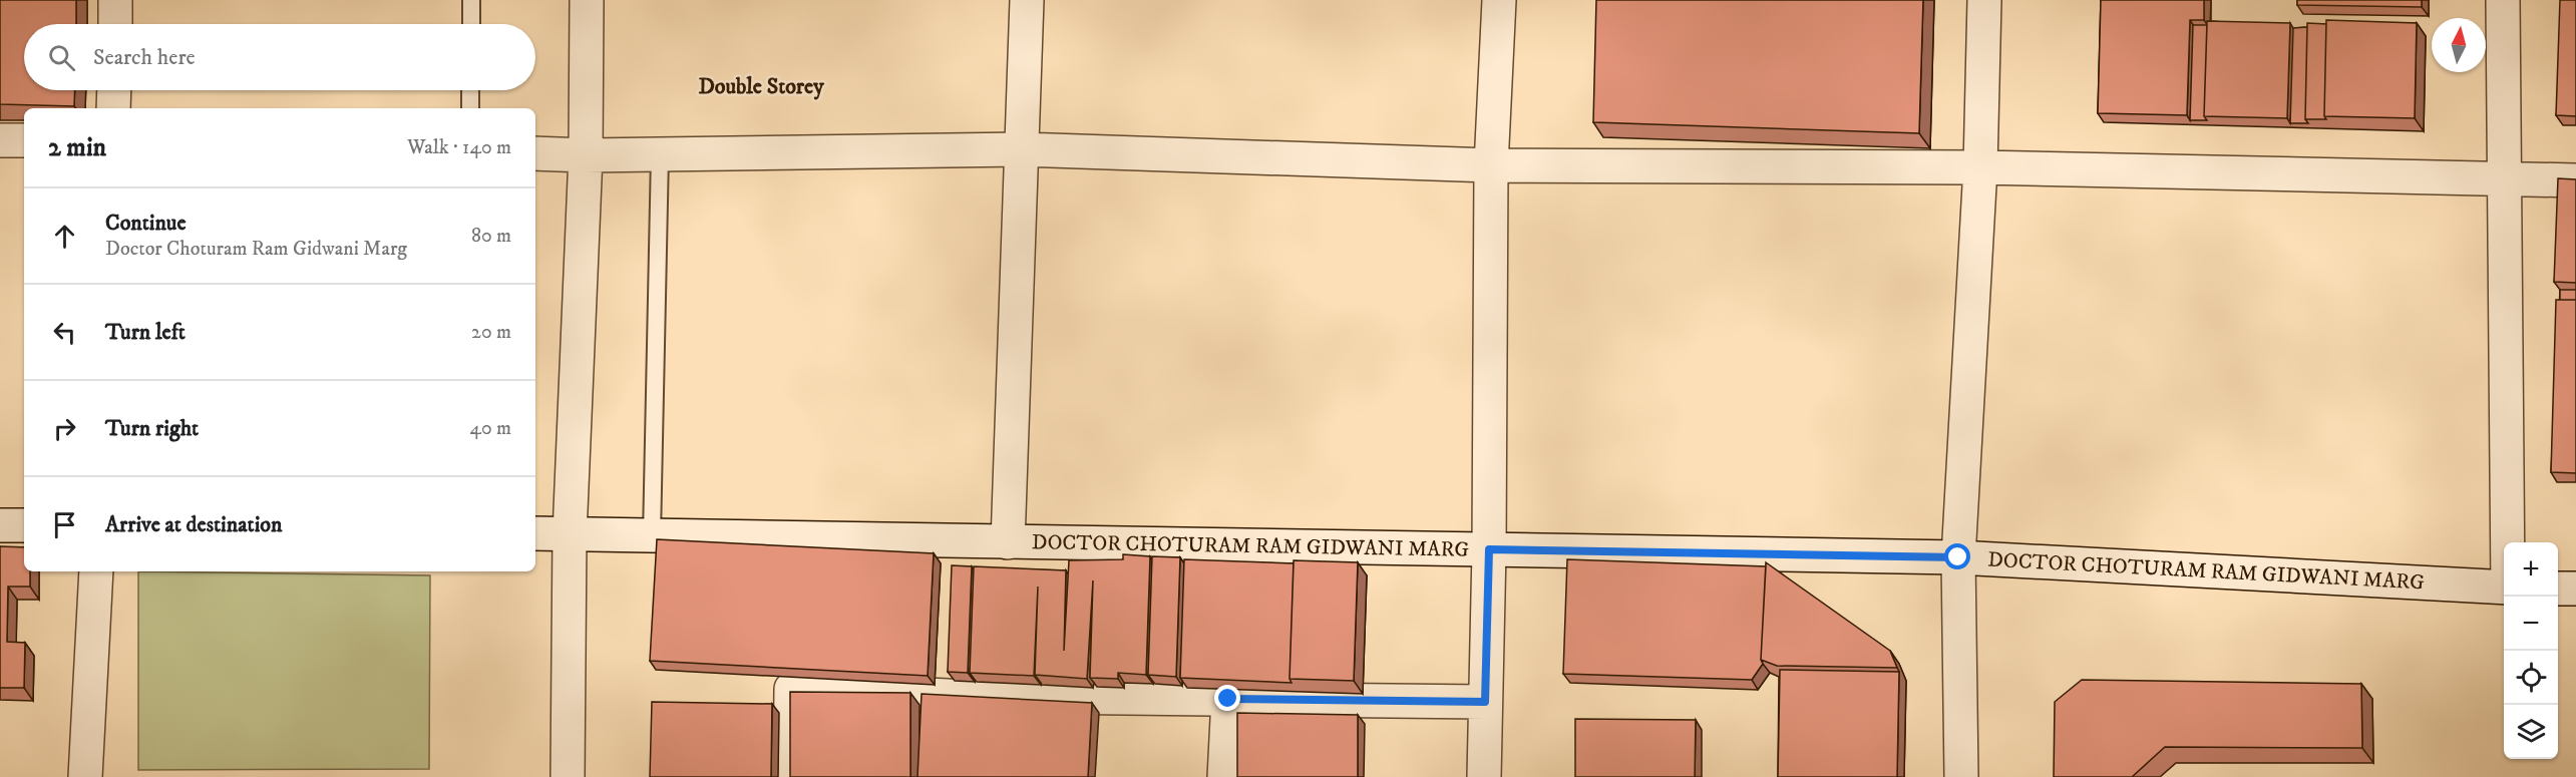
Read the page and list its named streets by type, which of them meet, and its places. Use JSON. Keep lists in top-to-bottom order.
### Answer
{
  "streets": {
    "street": ["DOCTOR CHOTURAM RAM GIDWANI MARG"]
  },
  "districts": ["Double Storey"],
  "north": "top",
  "page": {
    "search": "Search here",
    "heading": ["2 min", "Walk · 140 m"],
    "list": [
      ["Continue", "Doctor Choturam Ram Gidwani Marg", "80 m"],
      ["Turn left", "20 m"],
      ["Turn right", "40 m"],
      "Arrive at destination"
    ],
    "map_buttons": ["+", "−"]
  }
}
